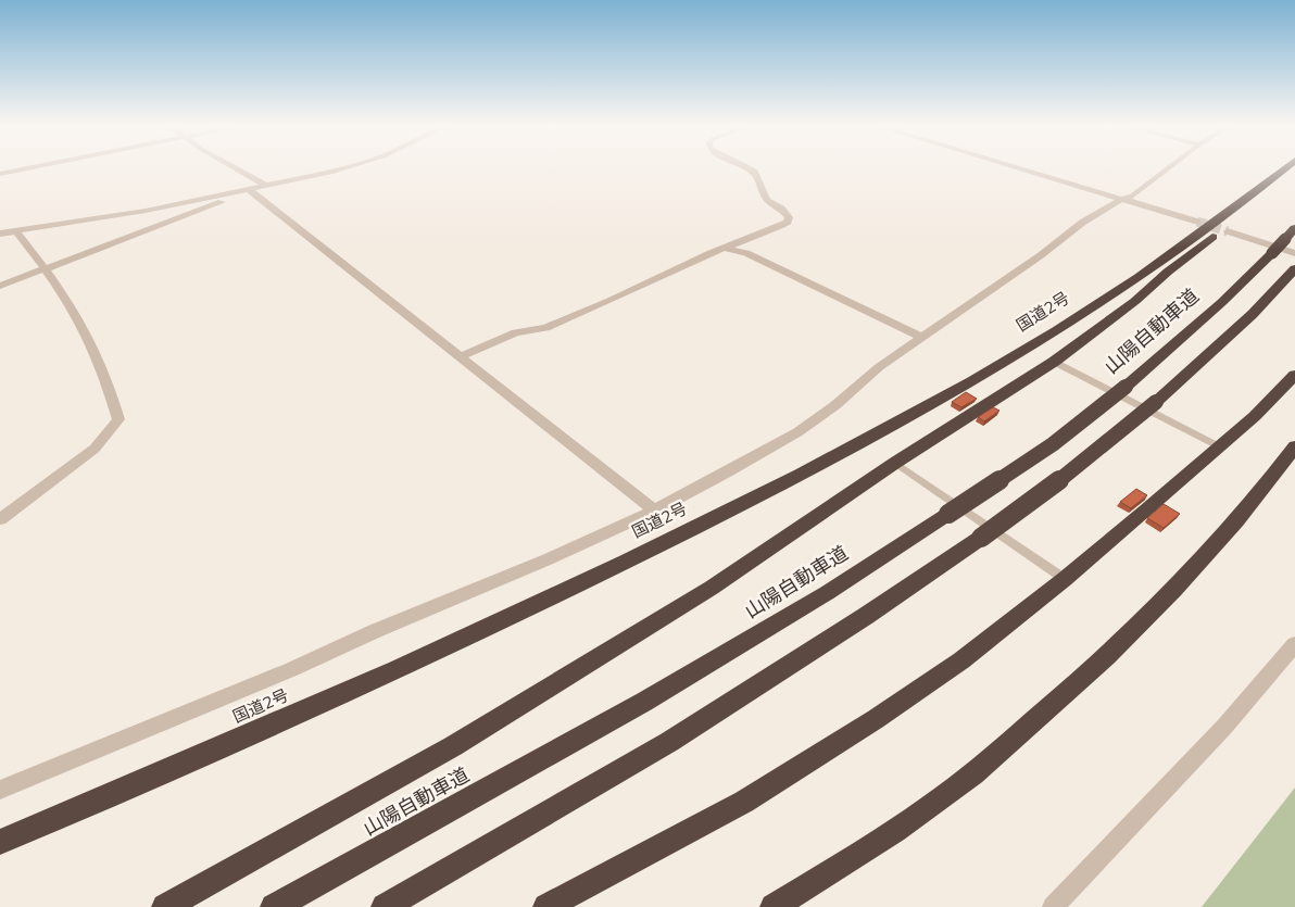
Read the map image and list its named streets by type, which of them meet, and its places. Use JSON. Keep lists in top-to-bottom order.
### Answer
{
  "streets": {
    "highway": ["国道2号", "山陽自動車道"]
  }
}
